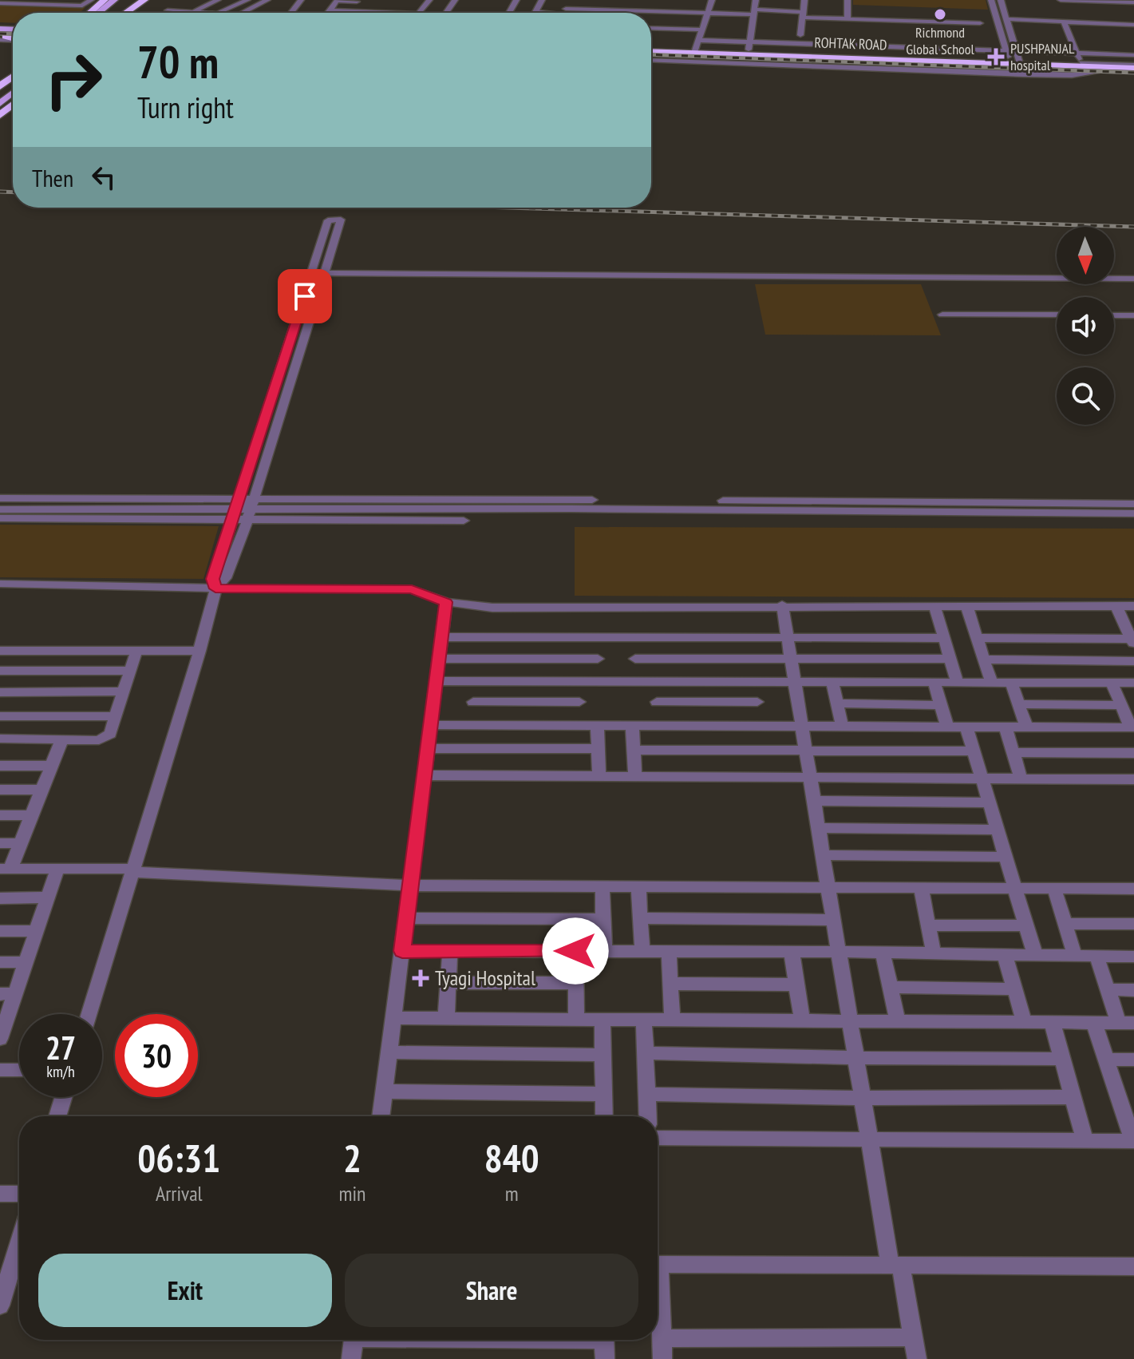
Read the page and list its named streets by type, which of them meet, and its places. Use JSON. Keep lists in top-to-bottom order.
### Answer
{
  "streets": {
    "highway": ["ROHTAK ROAD"]
  },
  "places": {
    "other": ["Richmond Global School"],
    "health": ["PUSHPANJAL hospital", "Tyagi Hospital"]
  },
  "north": "bottom",
  "page": {
    "turn": ["70 m", "Turn right"],
    "then": "Then",
    "speed": "27 km/h",
    "limit": "30",
    "eta": [
      "06:31",
      "Arrival",
      "2",
      "min",
      "840",
      "m"
    ],
    "buttons": ["Exit", "Share"]
  }
}
